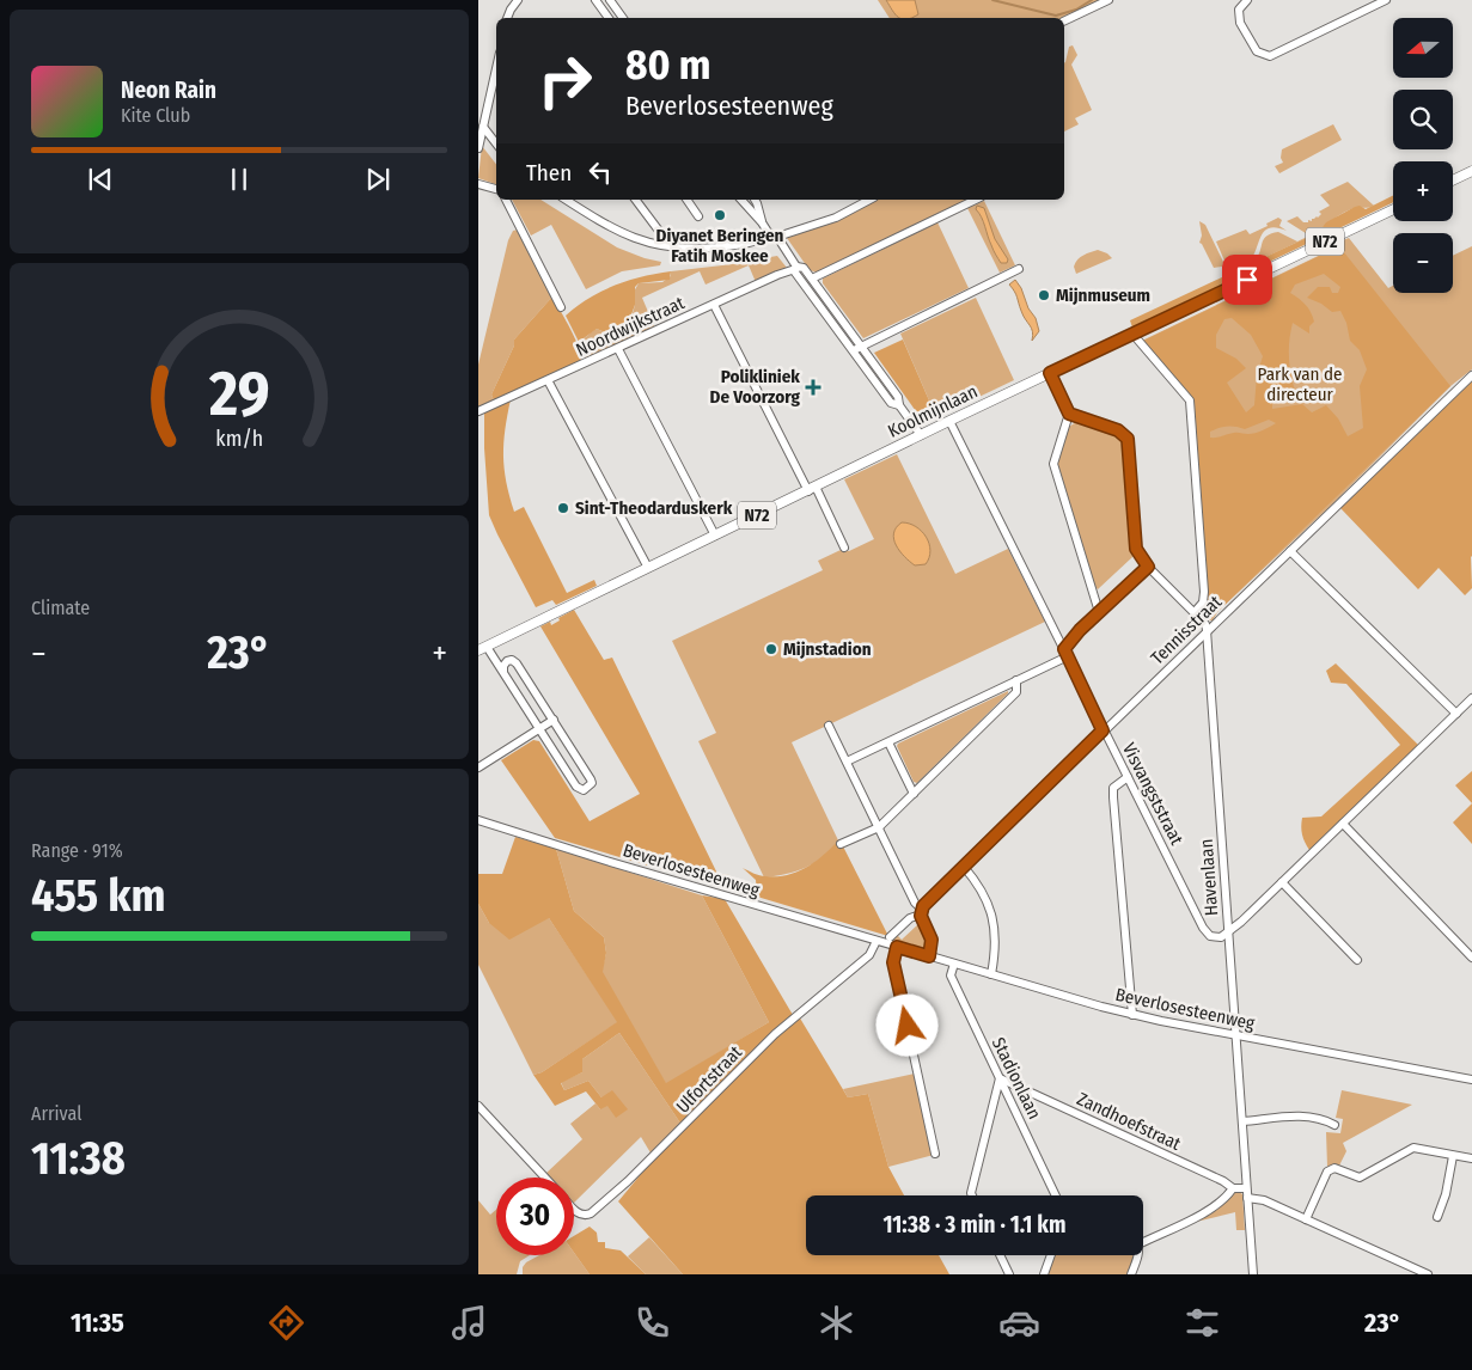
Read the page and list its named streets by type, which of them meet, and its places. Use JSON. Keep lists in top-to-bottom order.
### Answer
{
  "streets": {
    "main road": ["N72", "Koolmijnlaan"],
    "street": [
      "Noordwijkstraat",
      "Tennisstraat",
      "Visvangststraat",
      "Beverlosesteenweg",
      "Havenlaan",
      "Stadionlaan",
      "Ulfortstraat",
      "Zandhoefstraat"
    ]
  },
  "crossings": [
    ["Koolmijnlaan", "Visvangststraat"],
    ["Tennisstraat", "Visvangststraat"],
    ["Tennisstraat", "Havenlaan"],
    ["Visvangststraat", "Havenlaan"],
    ["Beverlosesteenweg", "Havenlaan"],
    ["Beverlosesteenweg", "Stadionlaan"],
    ["Beverlosesteenweg", "Ulfortstraat"],
    ["Havenlaan", "Zandhoefstraat"],
    ["Stadionlaan", "Zandhoefstraat"]
  ],
  "parks": ["Park van de directeur"],
  "places": {
    "other": [
      "Diyanet Beringen Fatih Moskee",
      "Mijnmuseum",
      "Sint-Theodarduskerk",
      "Mijnstadion"
    ],
    "health": ["Polikliniek De Voorzorg"]
  },
  "north": "left",
  "page": {
    "map_buttons": ["+", "−"],
    "turn": ["80 m", "Beverlosesteenweg"],
    "song": ["Neon Rain", "Kite Club"],
    "then": "Then",
    "tile": [
      "Climate",
      ["Range · 91%", "455 km"],
      ["Arrival", "11:38"]
    ],
    "heat": ["−", "23°", "+"],
    "limit": "30",
    "trip": "11:38 · 3 min · 1.1 km",
    "tabs": ["11:35", "23°"],
    "gauge": ["29", "km/h"]
  }
}
